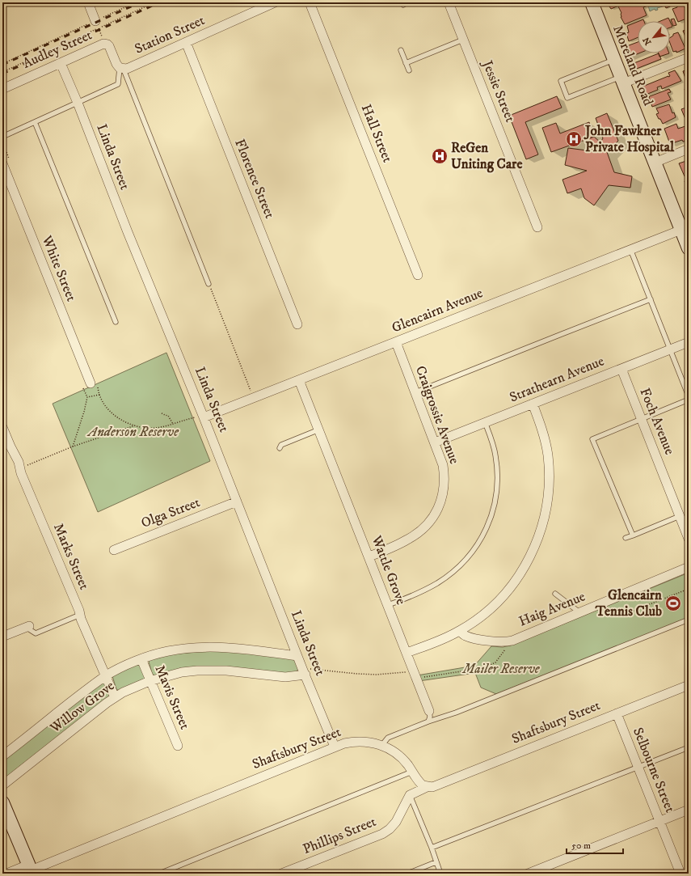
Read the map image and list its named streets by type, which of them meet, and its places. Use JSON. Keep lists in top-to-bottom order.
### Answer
{
  "streets": {
    "main road": ["Moreland Road"],
    "street": [
      "Station Street",
      "Audley Street",
      "Jessie Street",
      "Hall Street",
      "Linda Street",
      "Florence Street",
      "White Street",
      "Glencairn Avenue",
      "Strathearn Avenue",
      "Craigrossie Avenue",
      "Foch Avenue",
      "Olga Street",
      "Marks Street",
      "Wattle Grove",
      "Haig Avenue",
      "Mavis Street",
      "Willow Grove",
      "Shaftsbury Street",
      "Selbourne Street",
      "Phillips Street"
    ]
  },
  "crossings": [
    ["Station Street", "Florence Street"],
    ["Audley Street", "Linda Street"],
    ["Moreland Road", "Glencairn Avenue"],
    ["Linda Street", "Glencairn Avenue"],
    ["Linda Street", "Olga Street"],
    ["Linda Street", "Willow Grove"],
    ["Linda Street", "Shaftsbury Street"],
    ["Glencairn Avenue", "Craigrossie Avenue"],
    ["Glencairn Avenue", "Wattle Grove"],
    ["Strathearn Avenue", "Craigrossie Avenue"],
    ["Strathearn Avenue", "Foch Avenue"],
    ["Craigrossie Avenue", "Wattle Grove"],
    ["Marks Street", "Willow Grove"],
    ["Mavis Street", "Willow Grove"],
    ["Shaftsbury Street", "Selbourne Street"]
  ],
  "parks": ["Anderson Reserve", "Mailer Reserve"],
  "places": {
    "hospital": ["John Fawkner Private Hospital", "ReGen Uniting Care"],
    "sports": ["Glencairn Tennis Club"]
  },
  "scale_bar": "50 m",
  "north": "bottom left"
}
